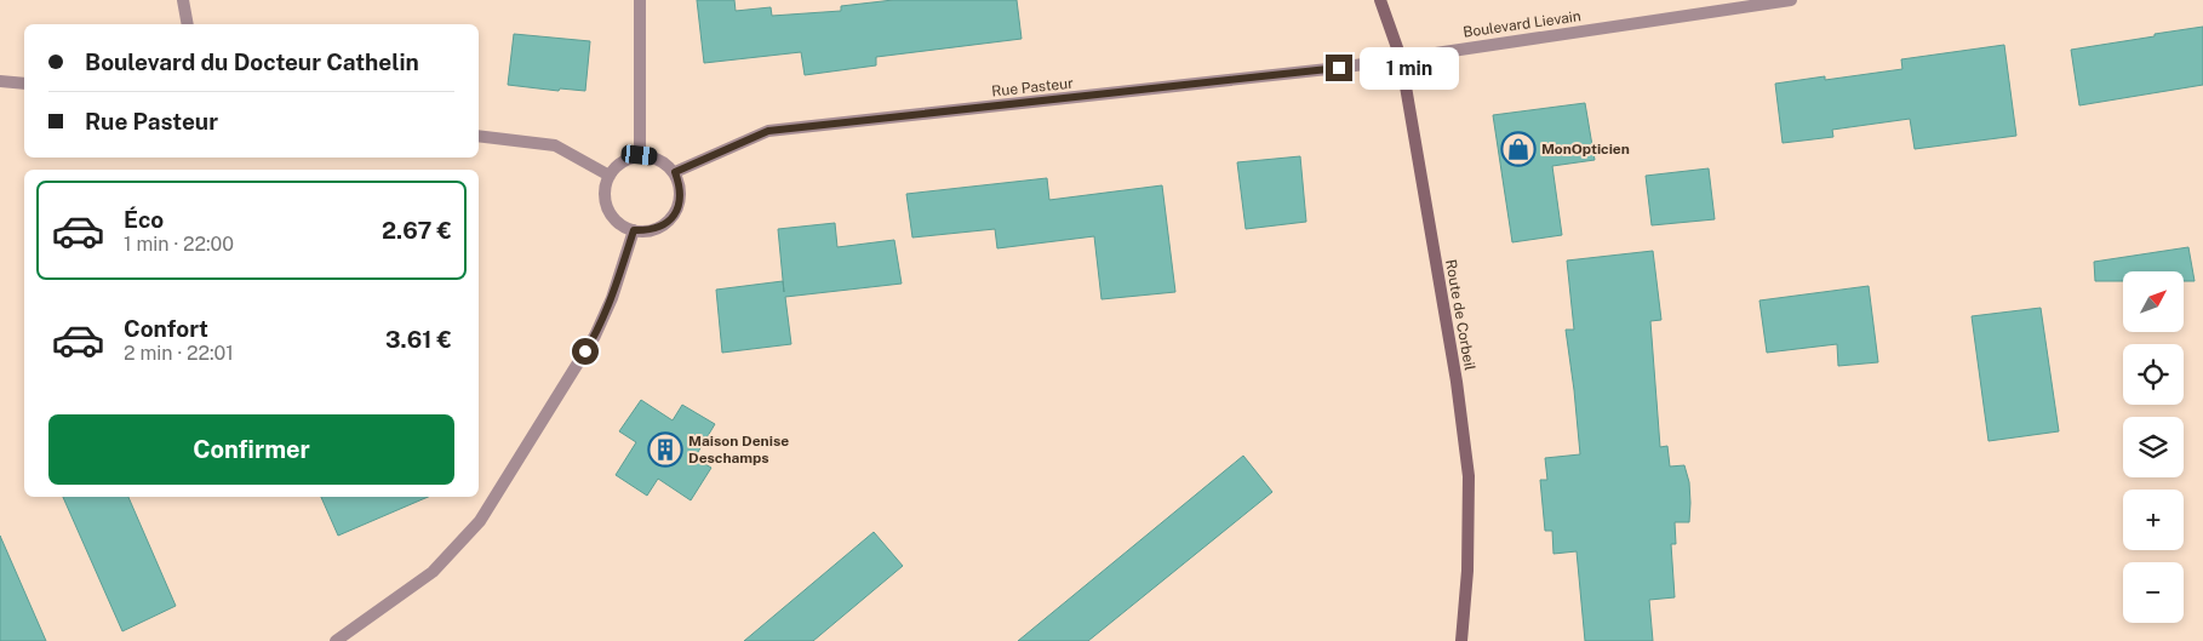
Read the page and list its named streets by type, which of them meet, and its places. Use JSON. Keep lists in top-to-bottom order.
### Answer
{
  "streets": {
    "main road": ["Route de Corbeil"],
    "street": ["Boulevard Lievain", "Rue Pasteur"]
  },
  "crossings": [
    ["Boulevard Lievain", "Rue Pasteur"],
    ["Boulevard Lievain", "Route de Corbeil"],
    ["Rue Pasteur", "Route de Corbeil"]
  ],
  "places": {
    "shop": ["MonOpticien"],
    "building": ["Maison Denise Deschamps"]
  },
  "north": "top right",
  "page": {
    "banner": ["Boulevard du Docteur Cathelin", "Rue Pasteur"],
    "bubble": "1 min",
    "list": [
      {
        "name": "Éco",
        "note": "1 min · 22:00",
        "value": "2.67 €"
      },
      {
        "name": "Confort",
        "note": "2 min · 22:01",
        "value": "3.61 €"
      }
    ],
    "map_buttons": ["+", "−"],
    "buttons": "Confirmer"
  }
}
